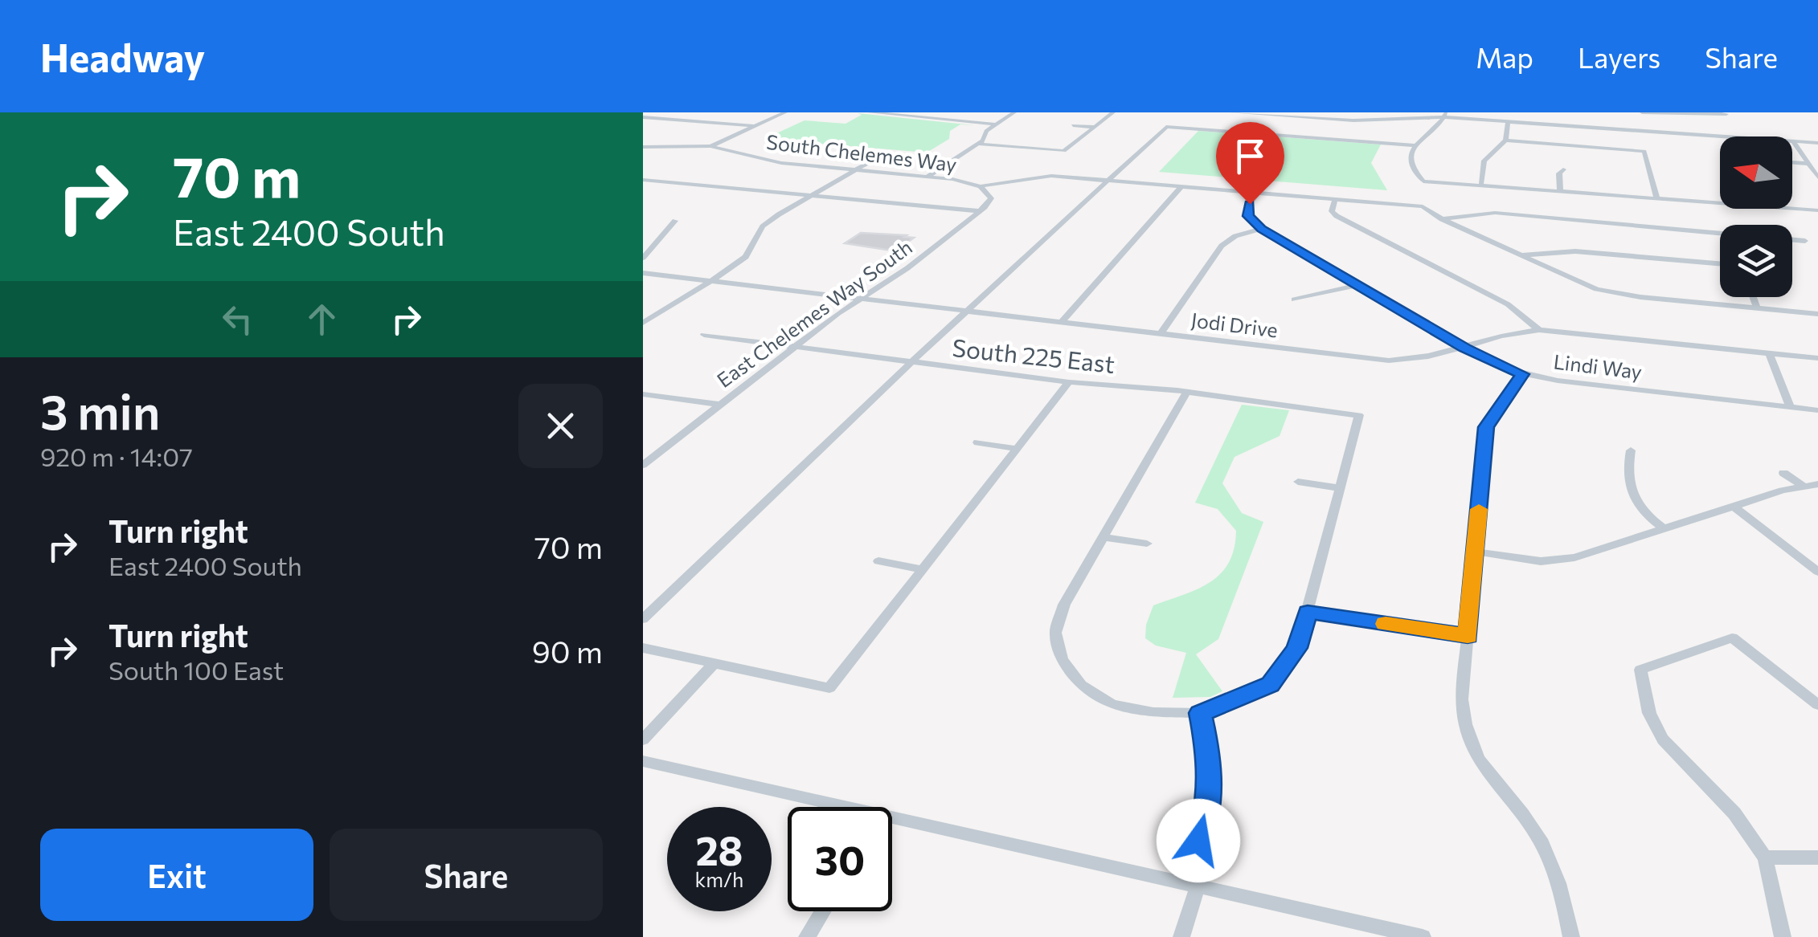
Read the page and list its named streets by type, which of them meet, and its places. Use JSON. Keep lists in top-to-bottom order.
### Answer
{
  "streets": {
    "street": [
      "South Chelemes Way",
      "East Chelemes Way South",
      "Jodi Drive",
      "South 225 East",
      "Lindi Way"
    ]
  },
  "crossings": [
    ["East Chelemes Way South", "South 225 East"],
    ["Jodi Drive", "Lindi Way"]
  ],
  "north": "left",
  "page": {
    "header": "Headway",
    "nav": ["Map", "Layers", "Share"],
    "turn": ["70 m", "East 2400 South"],
    "heading": ["3 min", "920 m · 14:07"],
    "list": [
      {
        "name": "Turn right",
        "note": "East 2400 South",
        "value": "70 m"
      },
      {
        "name": "Turn right",
        "note": "South 100 East",
        "value": "90 m"
      }
    ],
    "speed": "28 km/h",
    "limit": "30",
    "buttons": ["Exit", "Share"]
  }
}
